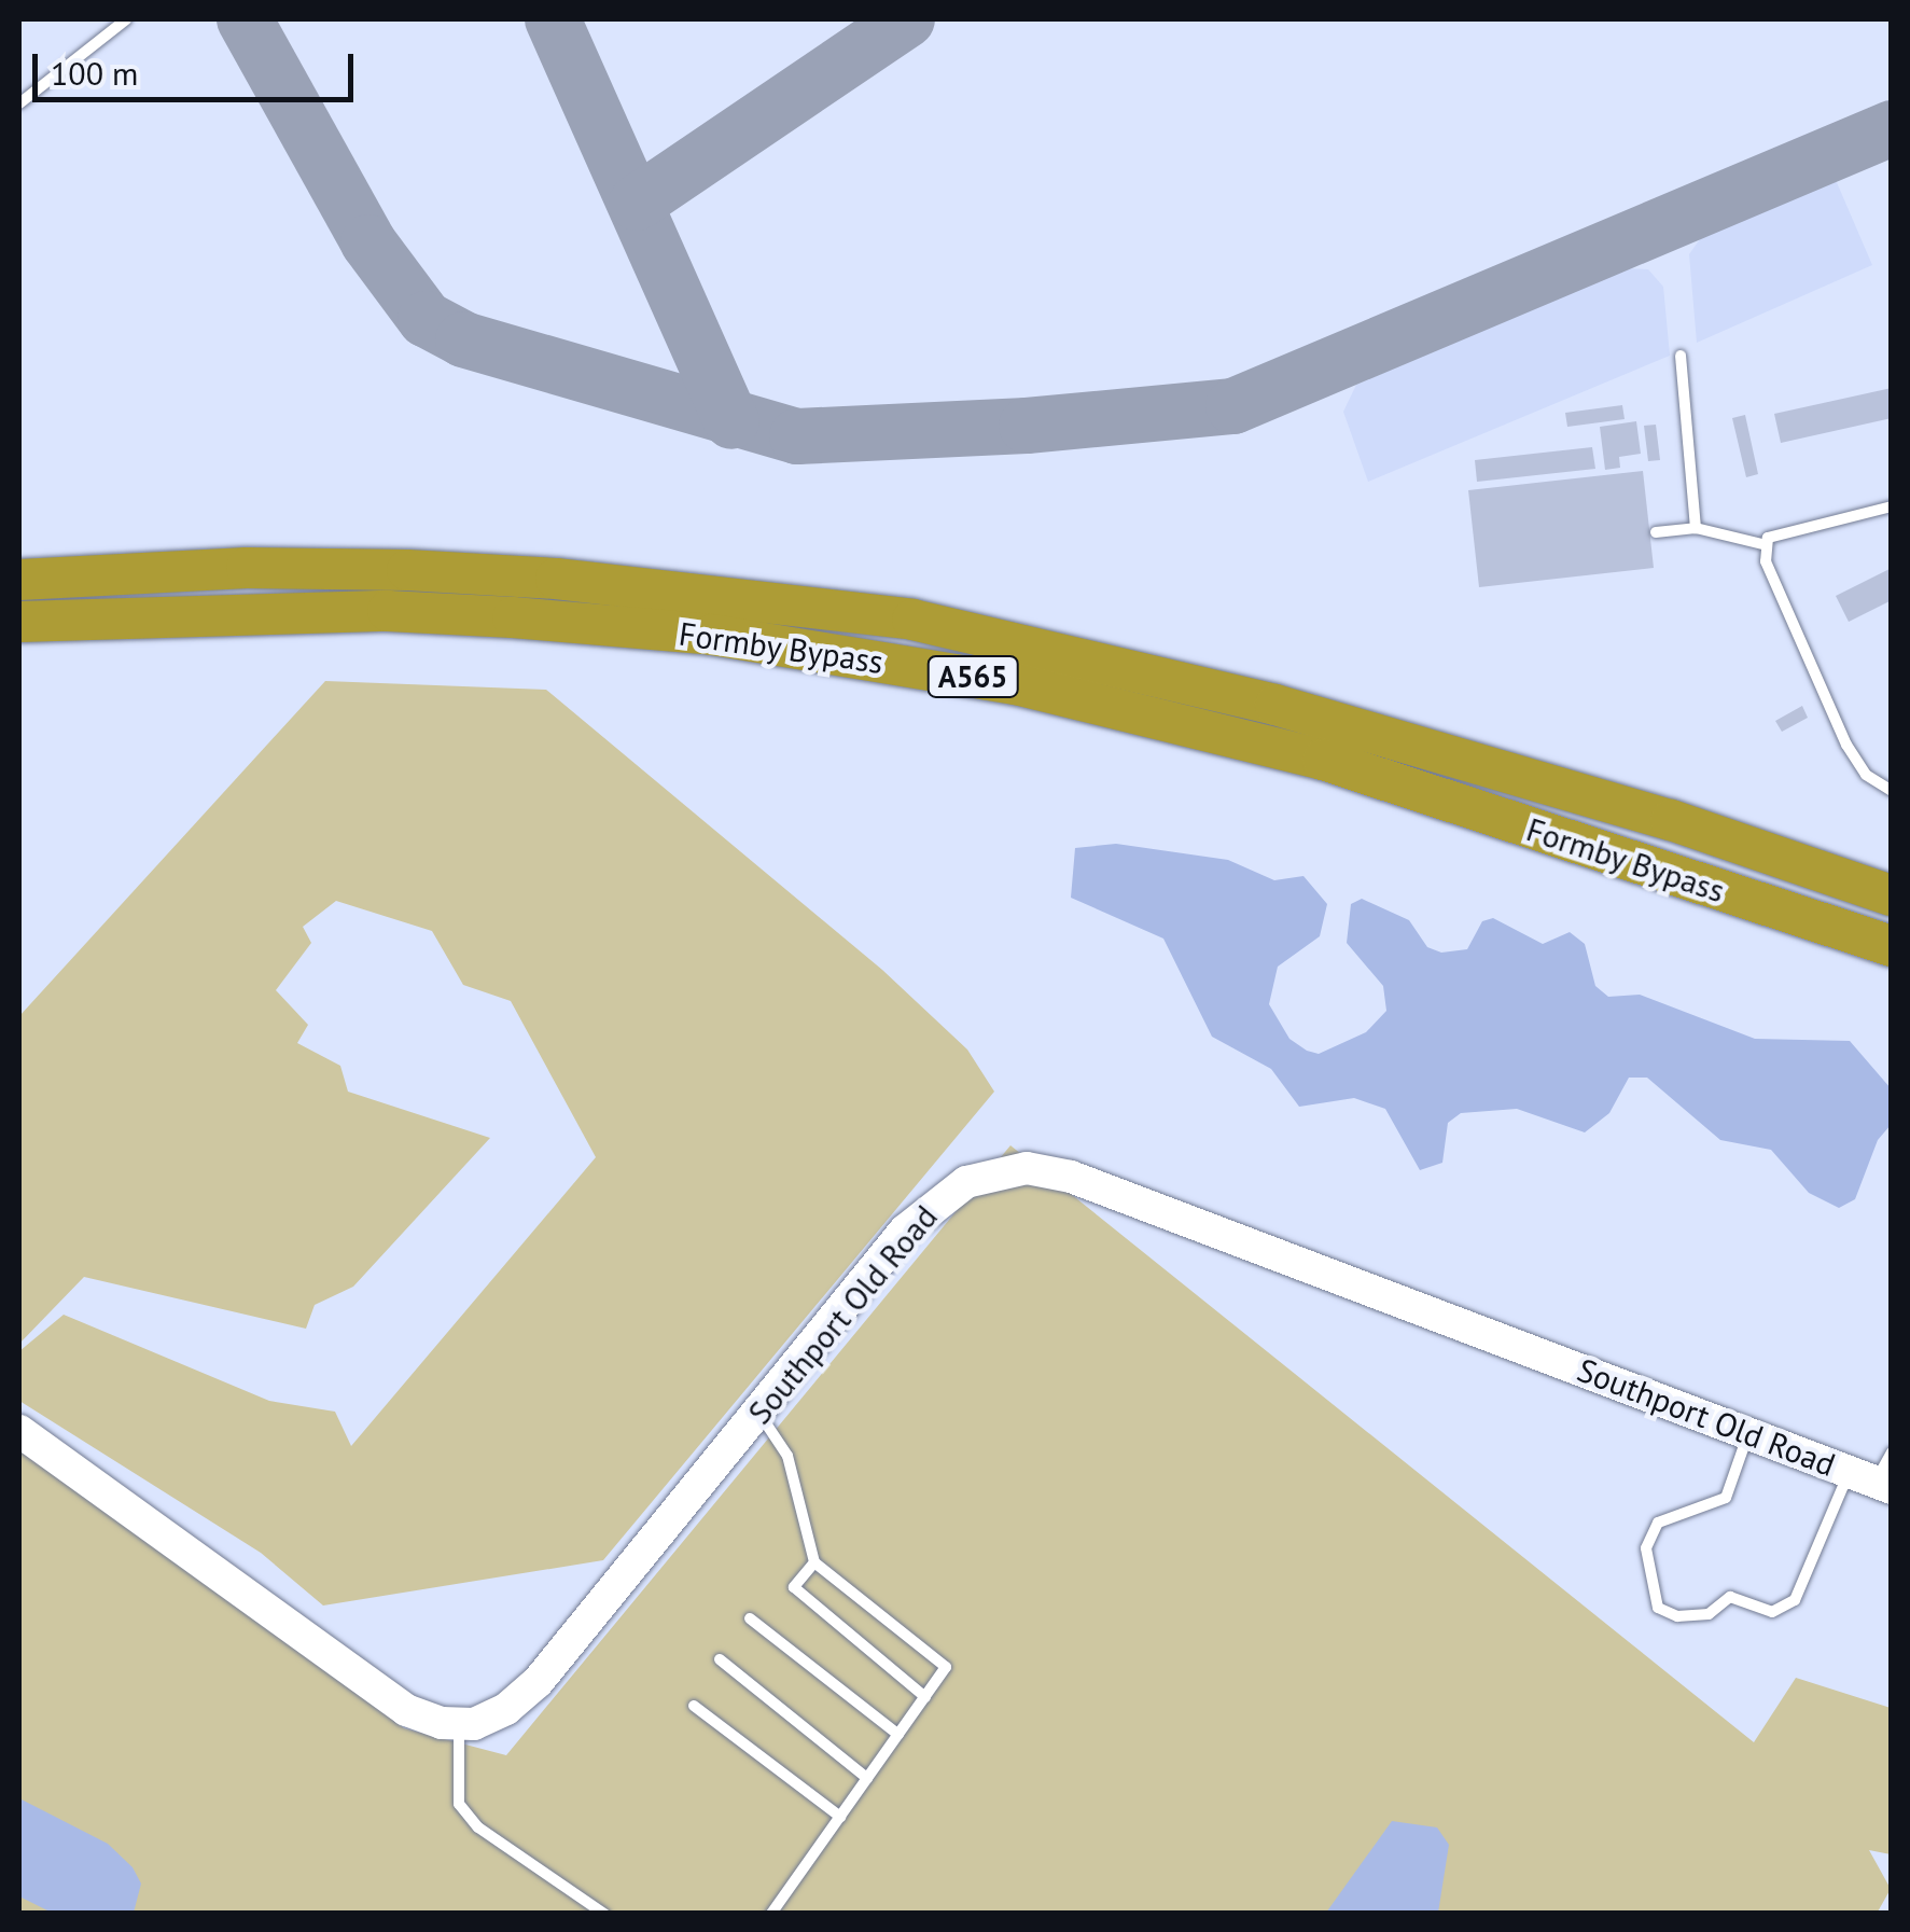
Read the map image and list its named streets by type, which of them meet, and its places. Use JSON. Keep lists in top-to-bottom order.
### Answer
{
  "streets": {
    "highway": ["Formby Bypass", "A565"],
    "street": ["Southport Old Road"]
  },
  "scale_bar": "100 m"
}
